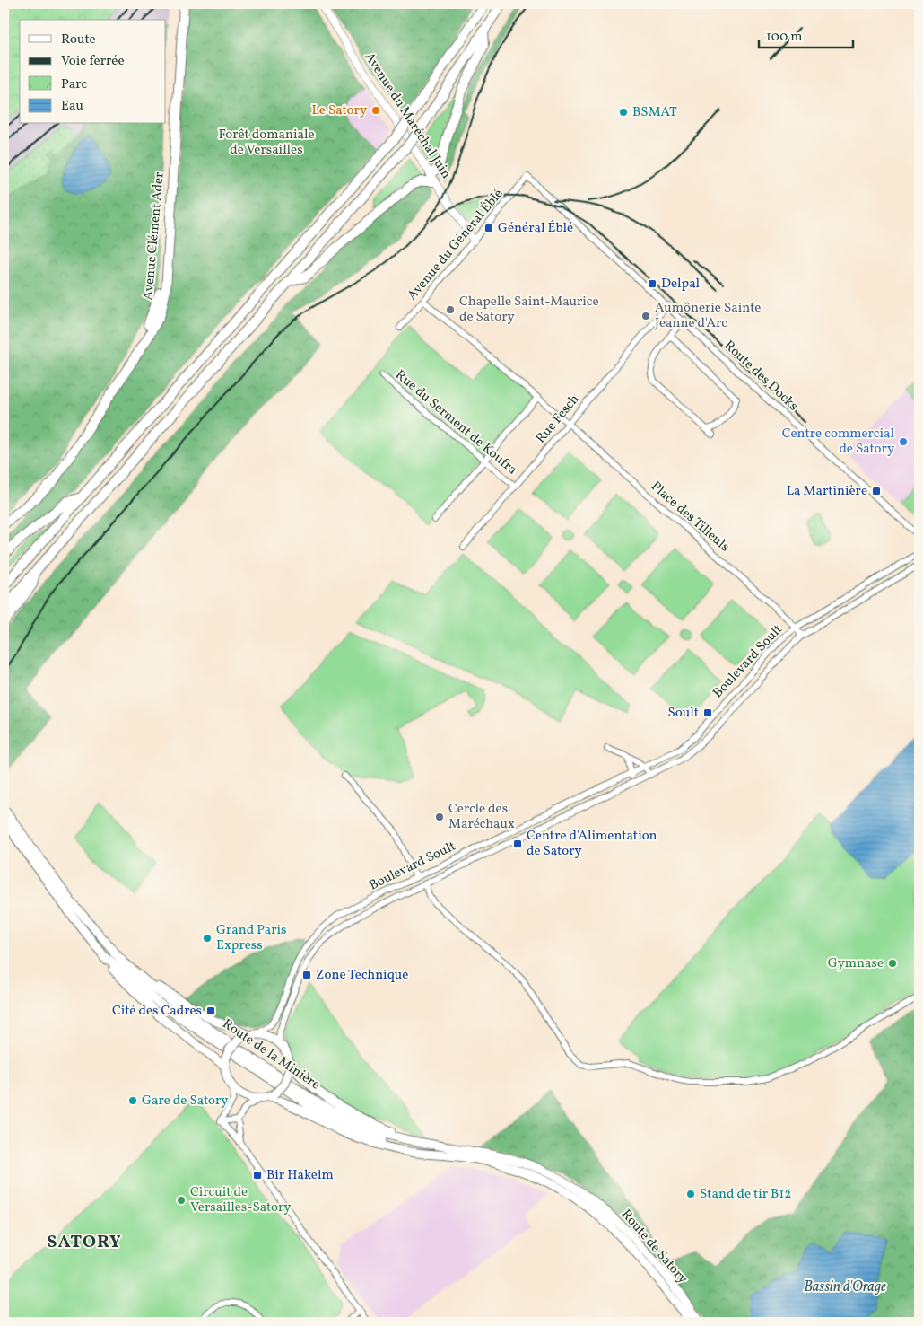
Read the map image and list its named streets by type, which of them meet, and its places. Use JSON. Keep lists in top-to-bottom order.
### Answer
{
  "streets": {
    "main road": ["Avenue Clément Ader", "Route de la Minière", "Route de Satory"],
    "street": [
      "Avenue du Maréchal Juin",
      "Avenue du Général Éblé",
      "Route des Docks",
      "Rue Fesch",
      "Rue du Serment de Koufra",
      "Place des Tilleuls",
      "Boulevard Soult"
    ]
  },
  "crossings": [
    ["Avenue du Maréchal Juin", "Avenue du Général Éblé"],
    ["Avenue du Général Éblé", "Route des Docks"],
    ["Avenue du Général Éblé", "Place des Tilleuls"],
    ["Route des Docks", "Rue Fesch"],
    ["Rue Fesch", "Rue du Serment de Koufra"],
    ["Rue Fesch", "Place des Tilleuls"],
    ["Place des Tilleuls", "Boulevard Soult"],
    ["Route de la Minière", "Route de Satory"]
  ],
  "districts": ["SATORY"],
  "water": ["Bassin d'Orage"],
  "parks": ["Forêt domaniale de Versailles"],
  "places": {
    "other": [
      "Le Satory",
      "BSMAT",
      "Chapelle Saint-Maurice de Satory",
      "Aumônerie Sainte Jeanne d'Arc",
      "Centre commercial de Satory",
      "Cercle des Maréchaux",
      "Grand Paris Express",
      "Gymnase",
      "Gare de Satory",
      "Stand de tir B12",
      "Circuit de Versailles-Satory"
    ],
    "transit": [
      "Général Éblé",
      "Delpal",
      "La Martinière",
      "Soult",
      "Centre d'Alimentation de Satory",
      "Zone Technique",
      "Cité des Cadres",
      "Bir Hakeim"
    ]
  },
  "legend": [
    "Route",
    "Voie ferrée",
    "Parc",
    "Eau"
  ],
  "scale_bar": "100 m"
}
